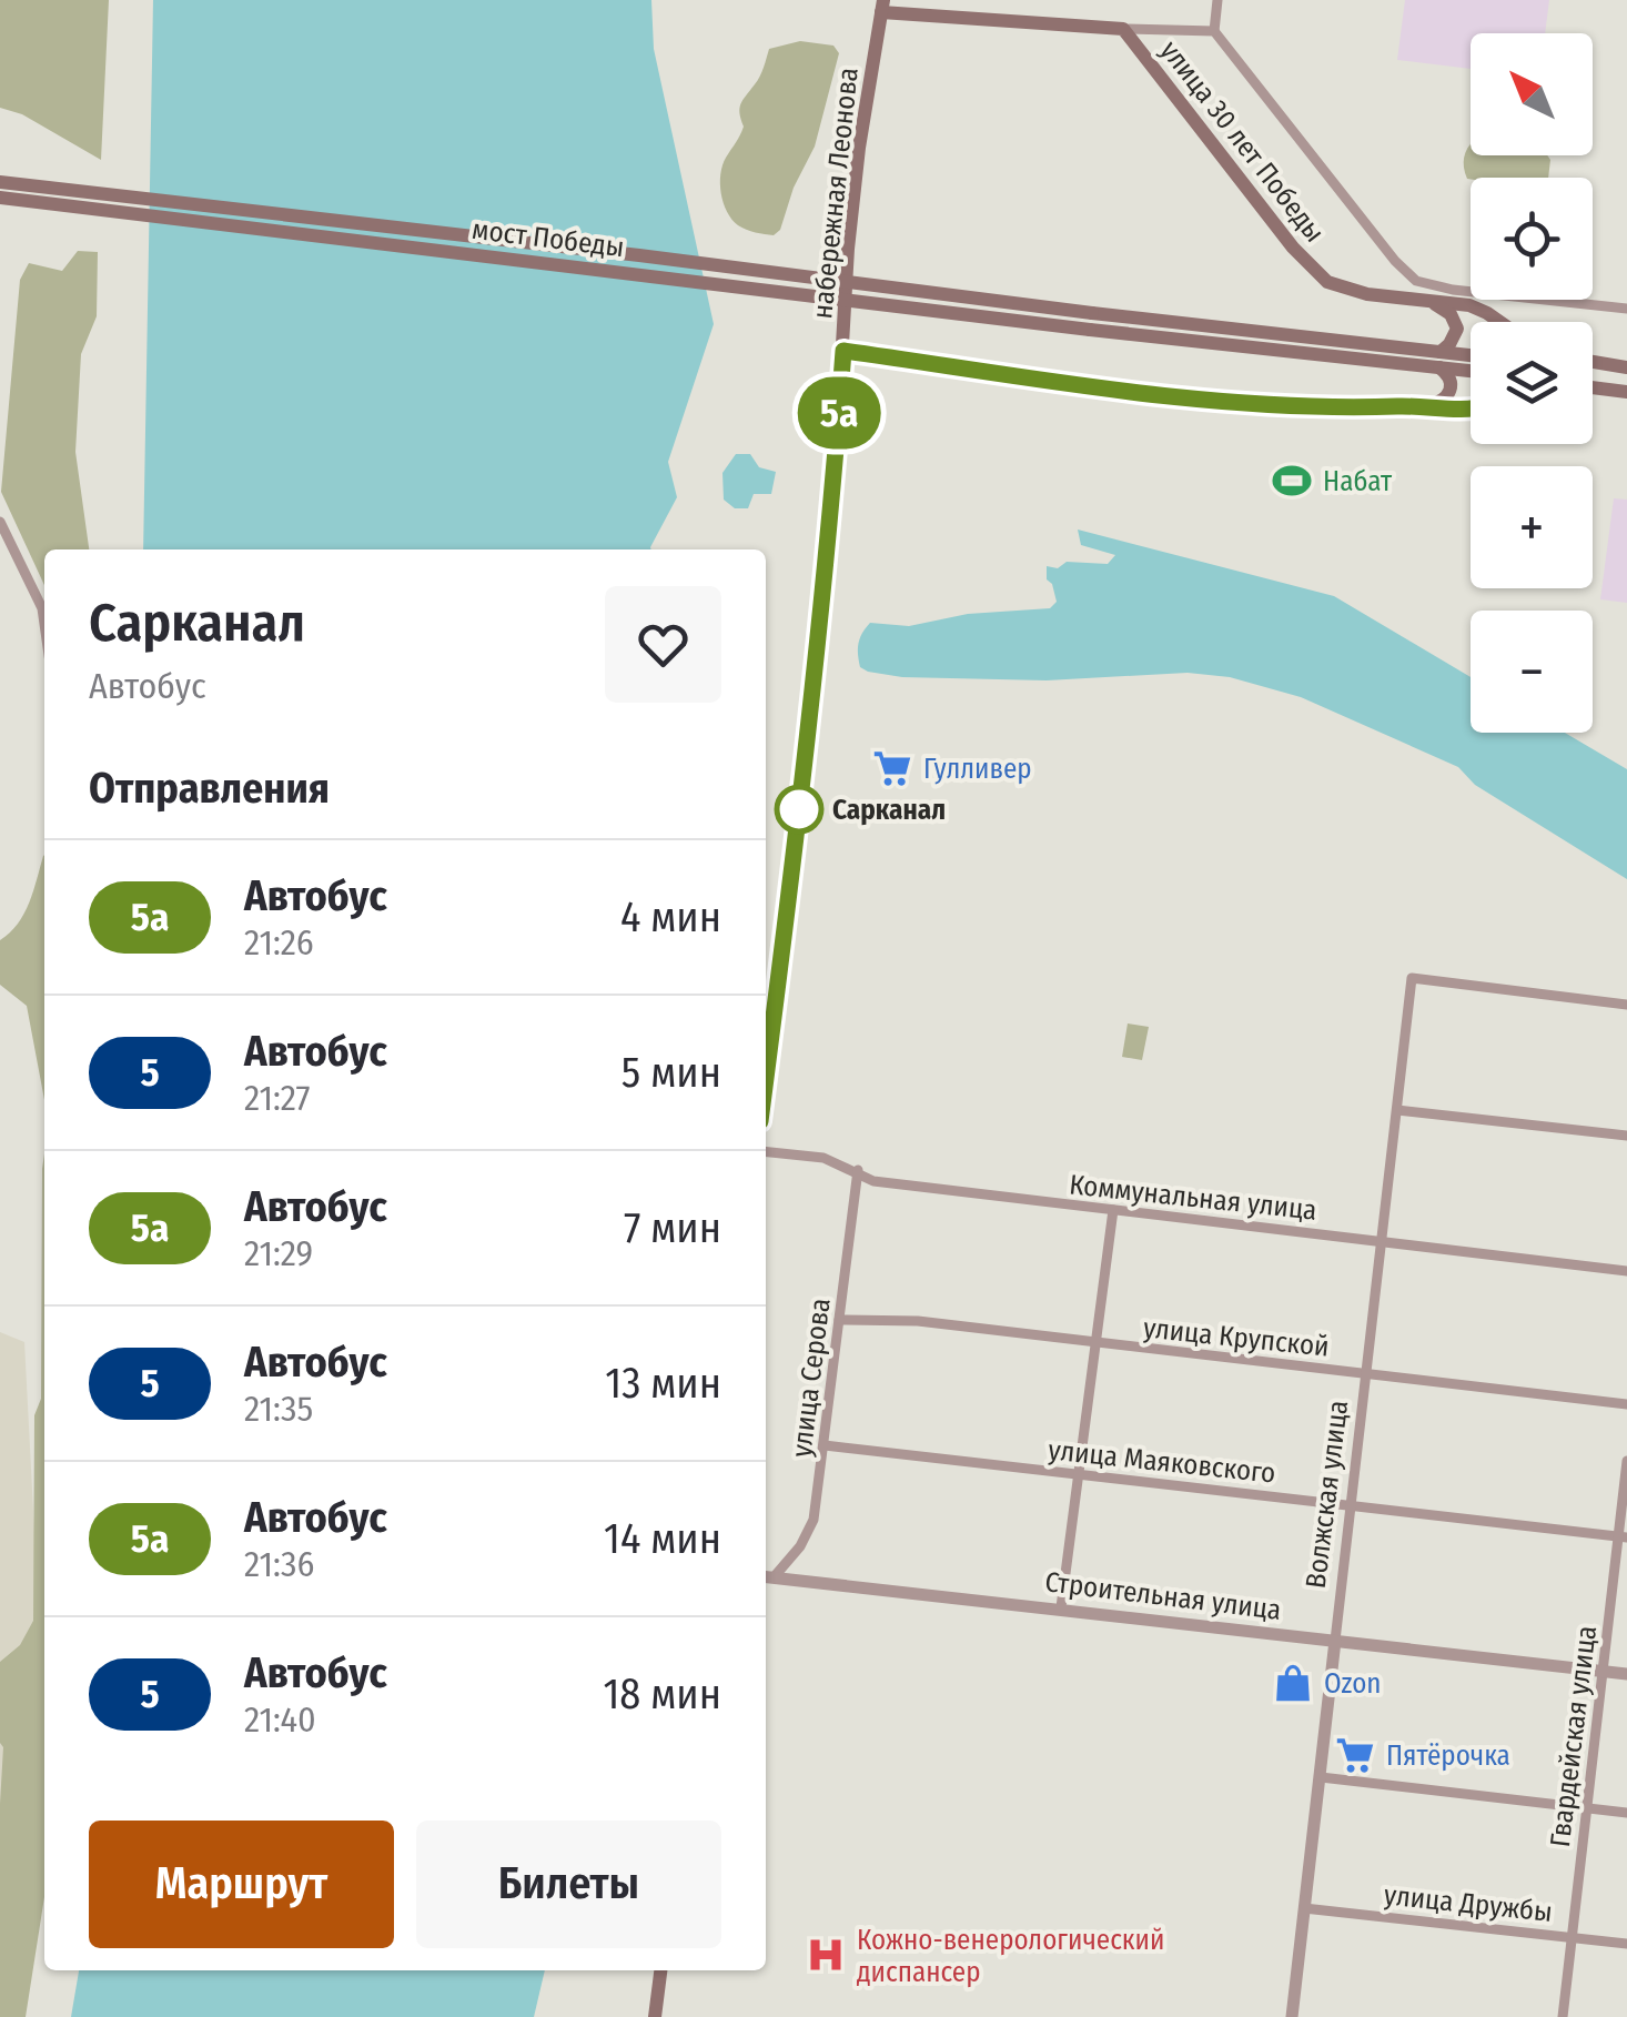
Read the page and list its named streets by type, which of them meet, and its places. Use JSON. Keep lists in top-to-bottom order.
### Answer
{
  "streets": {
    "main road": ["улица 30 лет Победы", "набережная Леонова", "мост Победы"],
    "street": [
      "Коммунальная улица",
      "улица Крупской",
      "улица Серова",
      "улица Маяковского",
      "Волжская улица",
      "Строительная улица",
      "Гвардейская улица",
      "улица Дружбы"
    ]
  },
  "crossings": [
    ["улица 30 лет Победы", "набережная Леонова"],
    ["Коммунальная улица", "улица Серова"],
    ["Коммунальная улица", "Волжская улица"],
    ["улица Крупской", "улица Серова"],
    ["улица Крупской", "Волжская улица"],
    ["улица Серова", "улица Маяковского"],
    ["улица Серова", "Строительная улица"],
    ["улица Маяковского", "Волжская улица"],
    ["улица Маяковского", "Гвардейская улица"],
    ["Волжская улица", "Строительная улица"],
    ["Волжская улица", "улица Дружбы"],
    ["Строительная улица", "Гвардейская улица"],
    ["Гвардейская улица", "улица Дружбы"]
  ],
  "places": {
    "sports": ["Набат"],
    "supermarket": ["Гулливер", "Пятёрочка"],
    "other": ["Сарканал"],
    "shop": ["Ozon"],
    "hospital": ["Кожно-венерологический диспансер"]
  },
  "lines": ["bus line 5а"],
  "north": "top left",
  "page": {
    "on_map": "5а",
    "map_buttons": ["+", "−"],
    "heading": [
      ["Сарканал", "Автобус"],
      "Отправления"
    ],
    "list": [
      {
        "mark": "5а",
        "name": "Автобус",
        "note": "21:26",
        "value": "4 мин"
      },
      {
        "mark": "5",
        "name": "Автобус",
        "note": "21:27",
        "value": "5 мин"
      },
      {
        "mark": "5а",
        "name": "Автобус",
        "note": "21:29",
        "value": "7 мин"
      },
      {
        "mark": "5",
        "name": "Автобус",
        "note": "21:35",
        "value": "13 мин"
      },
      {
        "mark": "5а",
        "name": "Автобус",
        "note": "21:36",
        "value": "14 мин"
      },
      {
        "mark": "5",
        "name": "Автобус",
        "note": "21:40",
        "value": "18 мин"
      }
    ],
    "buttons": ["Маршрут", "Билеты"]
  }
}
